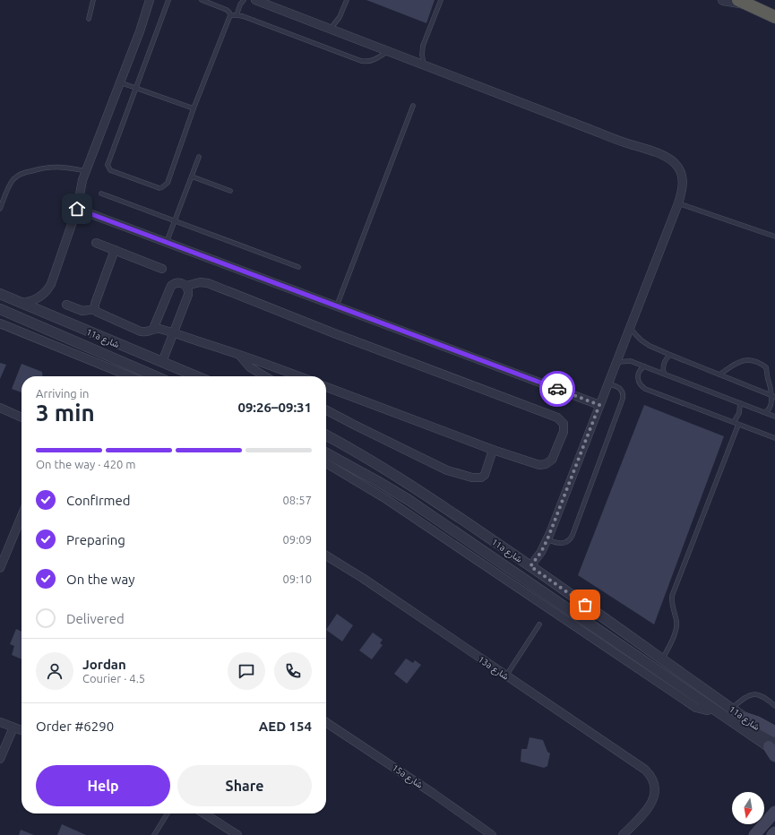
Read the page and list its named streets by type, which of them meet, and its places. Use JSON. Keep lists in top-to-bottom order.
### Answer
{
  "streets": {
    "street": ["11a شارع", "13a شارع", "15a شارع"]
  },
  "north": "bottom",
  "page": {
    "heading": ["3 min", "Arriving in", "09:26–09:31"],
    "panel": [
      "Jordan",
      "Courier · 4.5",
      "Order #6290",
      "AED 154"
    ],
    "bar": "On the way · 420 m",
    "list": [
      ["Confirmed", "08:57"],
      ["Preparing", "09:09"],
      ["On the way", "09:10"],
      "Delivered"
    ],
    "buttons": ["Help", "Share"]
  }
}
